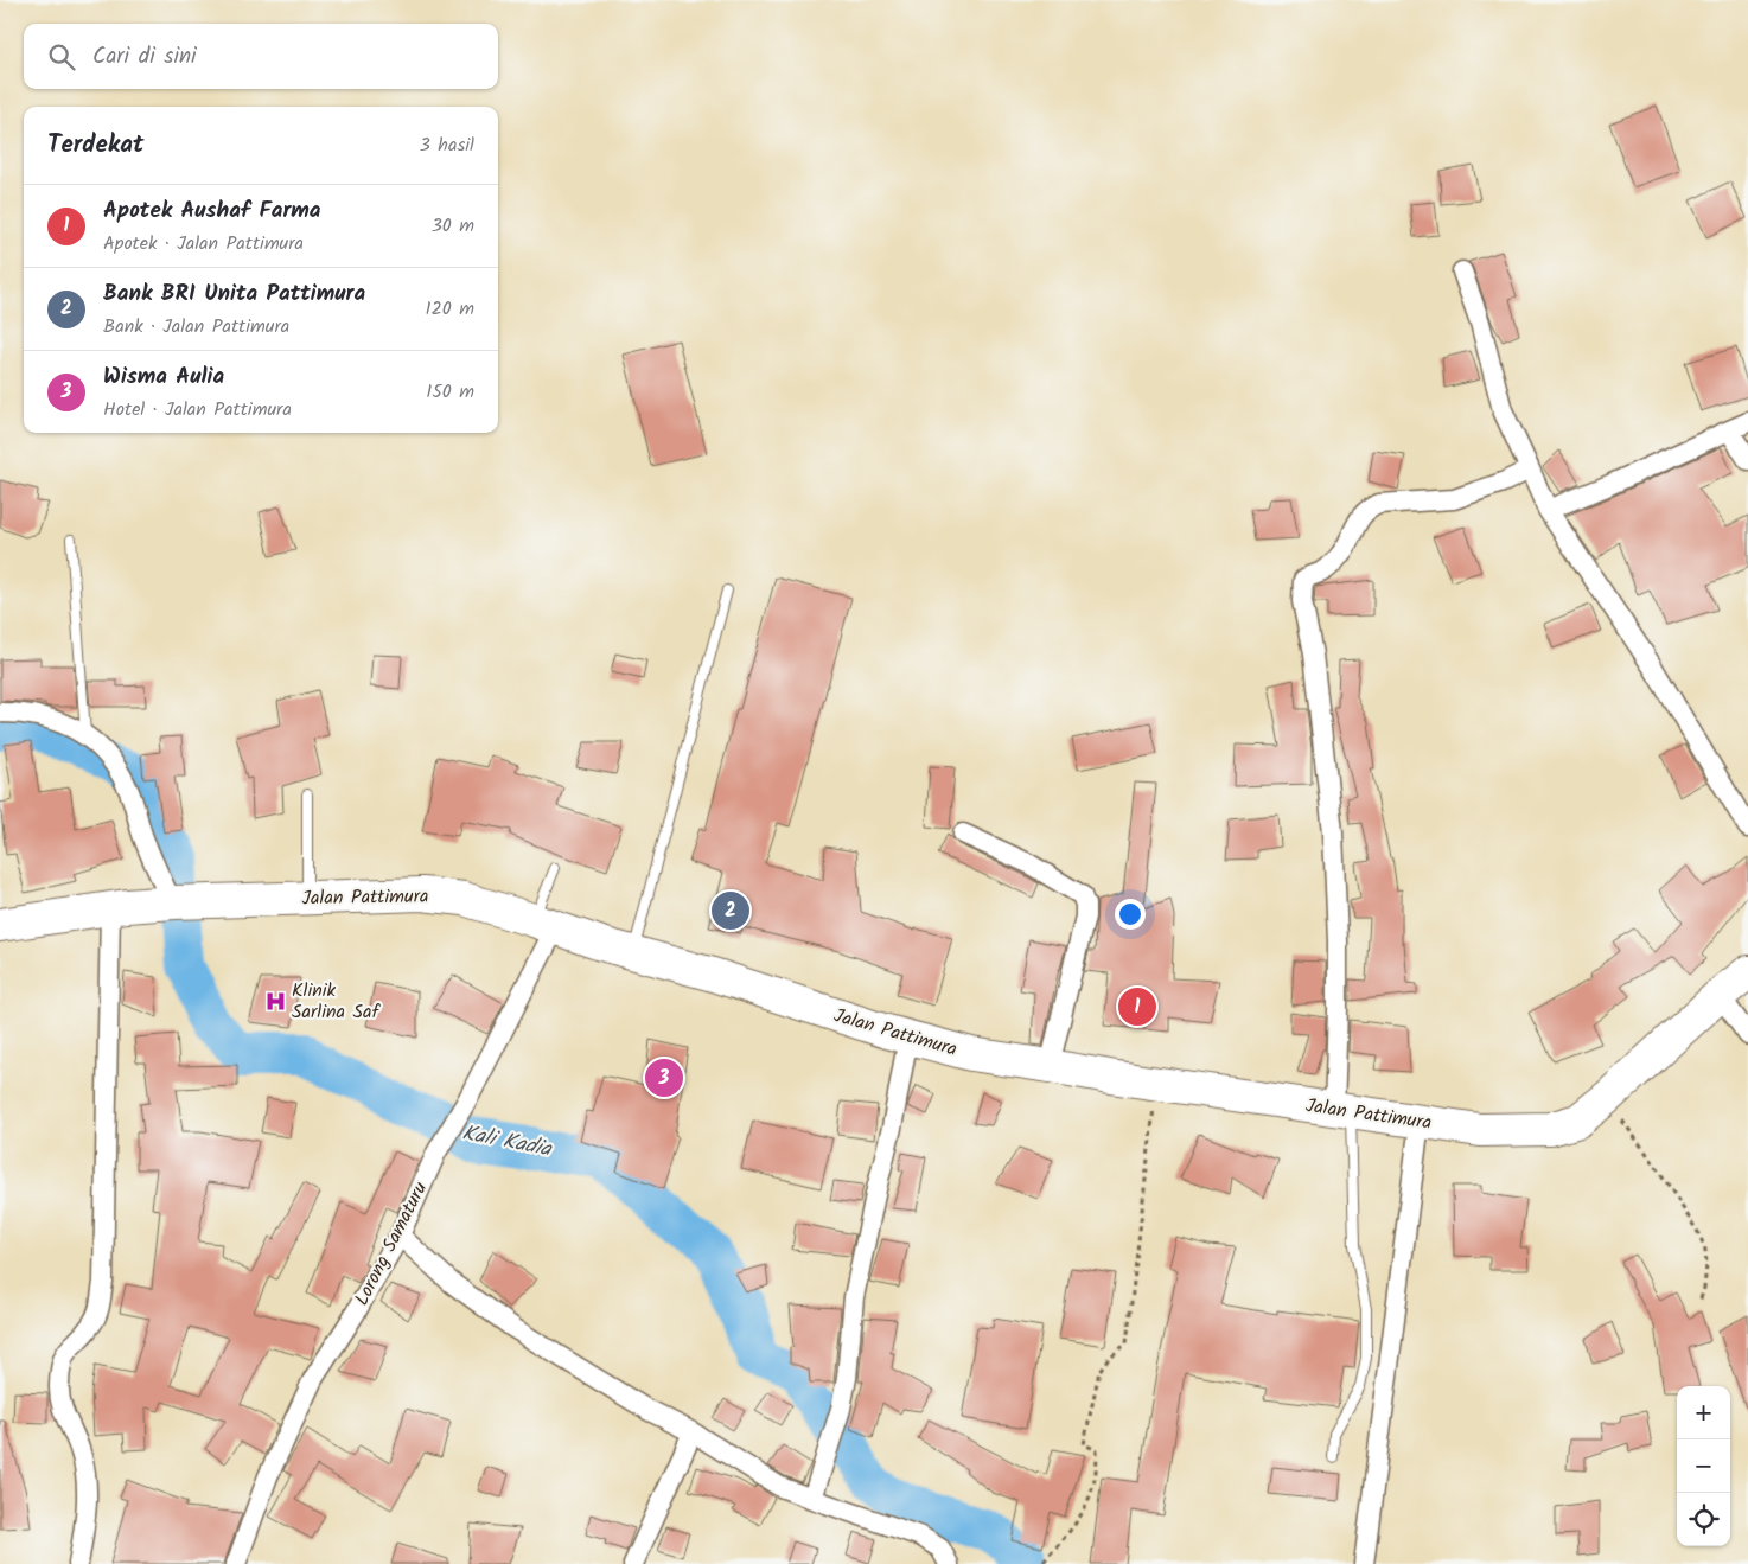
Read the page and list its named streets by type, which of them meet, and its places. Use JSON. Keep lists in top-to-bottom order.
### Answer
{
  "streets": {
    "highway": ["Jalan Pattimura"],
    "street": ["Lorong Samaturu"]
  },
  "crossings": [
    ["Jalan Pattimura", "Lorong Samaturu"]
  ],
  "water": ["Kali Kadia"],
  "places": {
    "hospital": ["Klinik Sarlina Saf"]
  },
  "page": {
    "search": "Cari di sini",
    "heading": ["Terdekat", "3 hasil"],
    "list": [
      {
        "mark": "1",
        "name": "Apotek Aushaf Farma",
        "note": "Apotek · Jalan Pattimura",
        "value": "30 m"
      },
      {
        "mark": "2",
        "name": "Bank BRI Unita Pattimura",
        "note": "Bank · Jalan Pattimura",
        "value": "120 m"
      },
      {
        "mark": "3",
        "name": "Wisma Aulia",
        "note": "Hotel · Jalan Pattimura",
        "value": "150 m"
      }
    ],
    "pins": ["2", "1", "3"],
    "map_buttons": ["+", "−"]
  }
}
